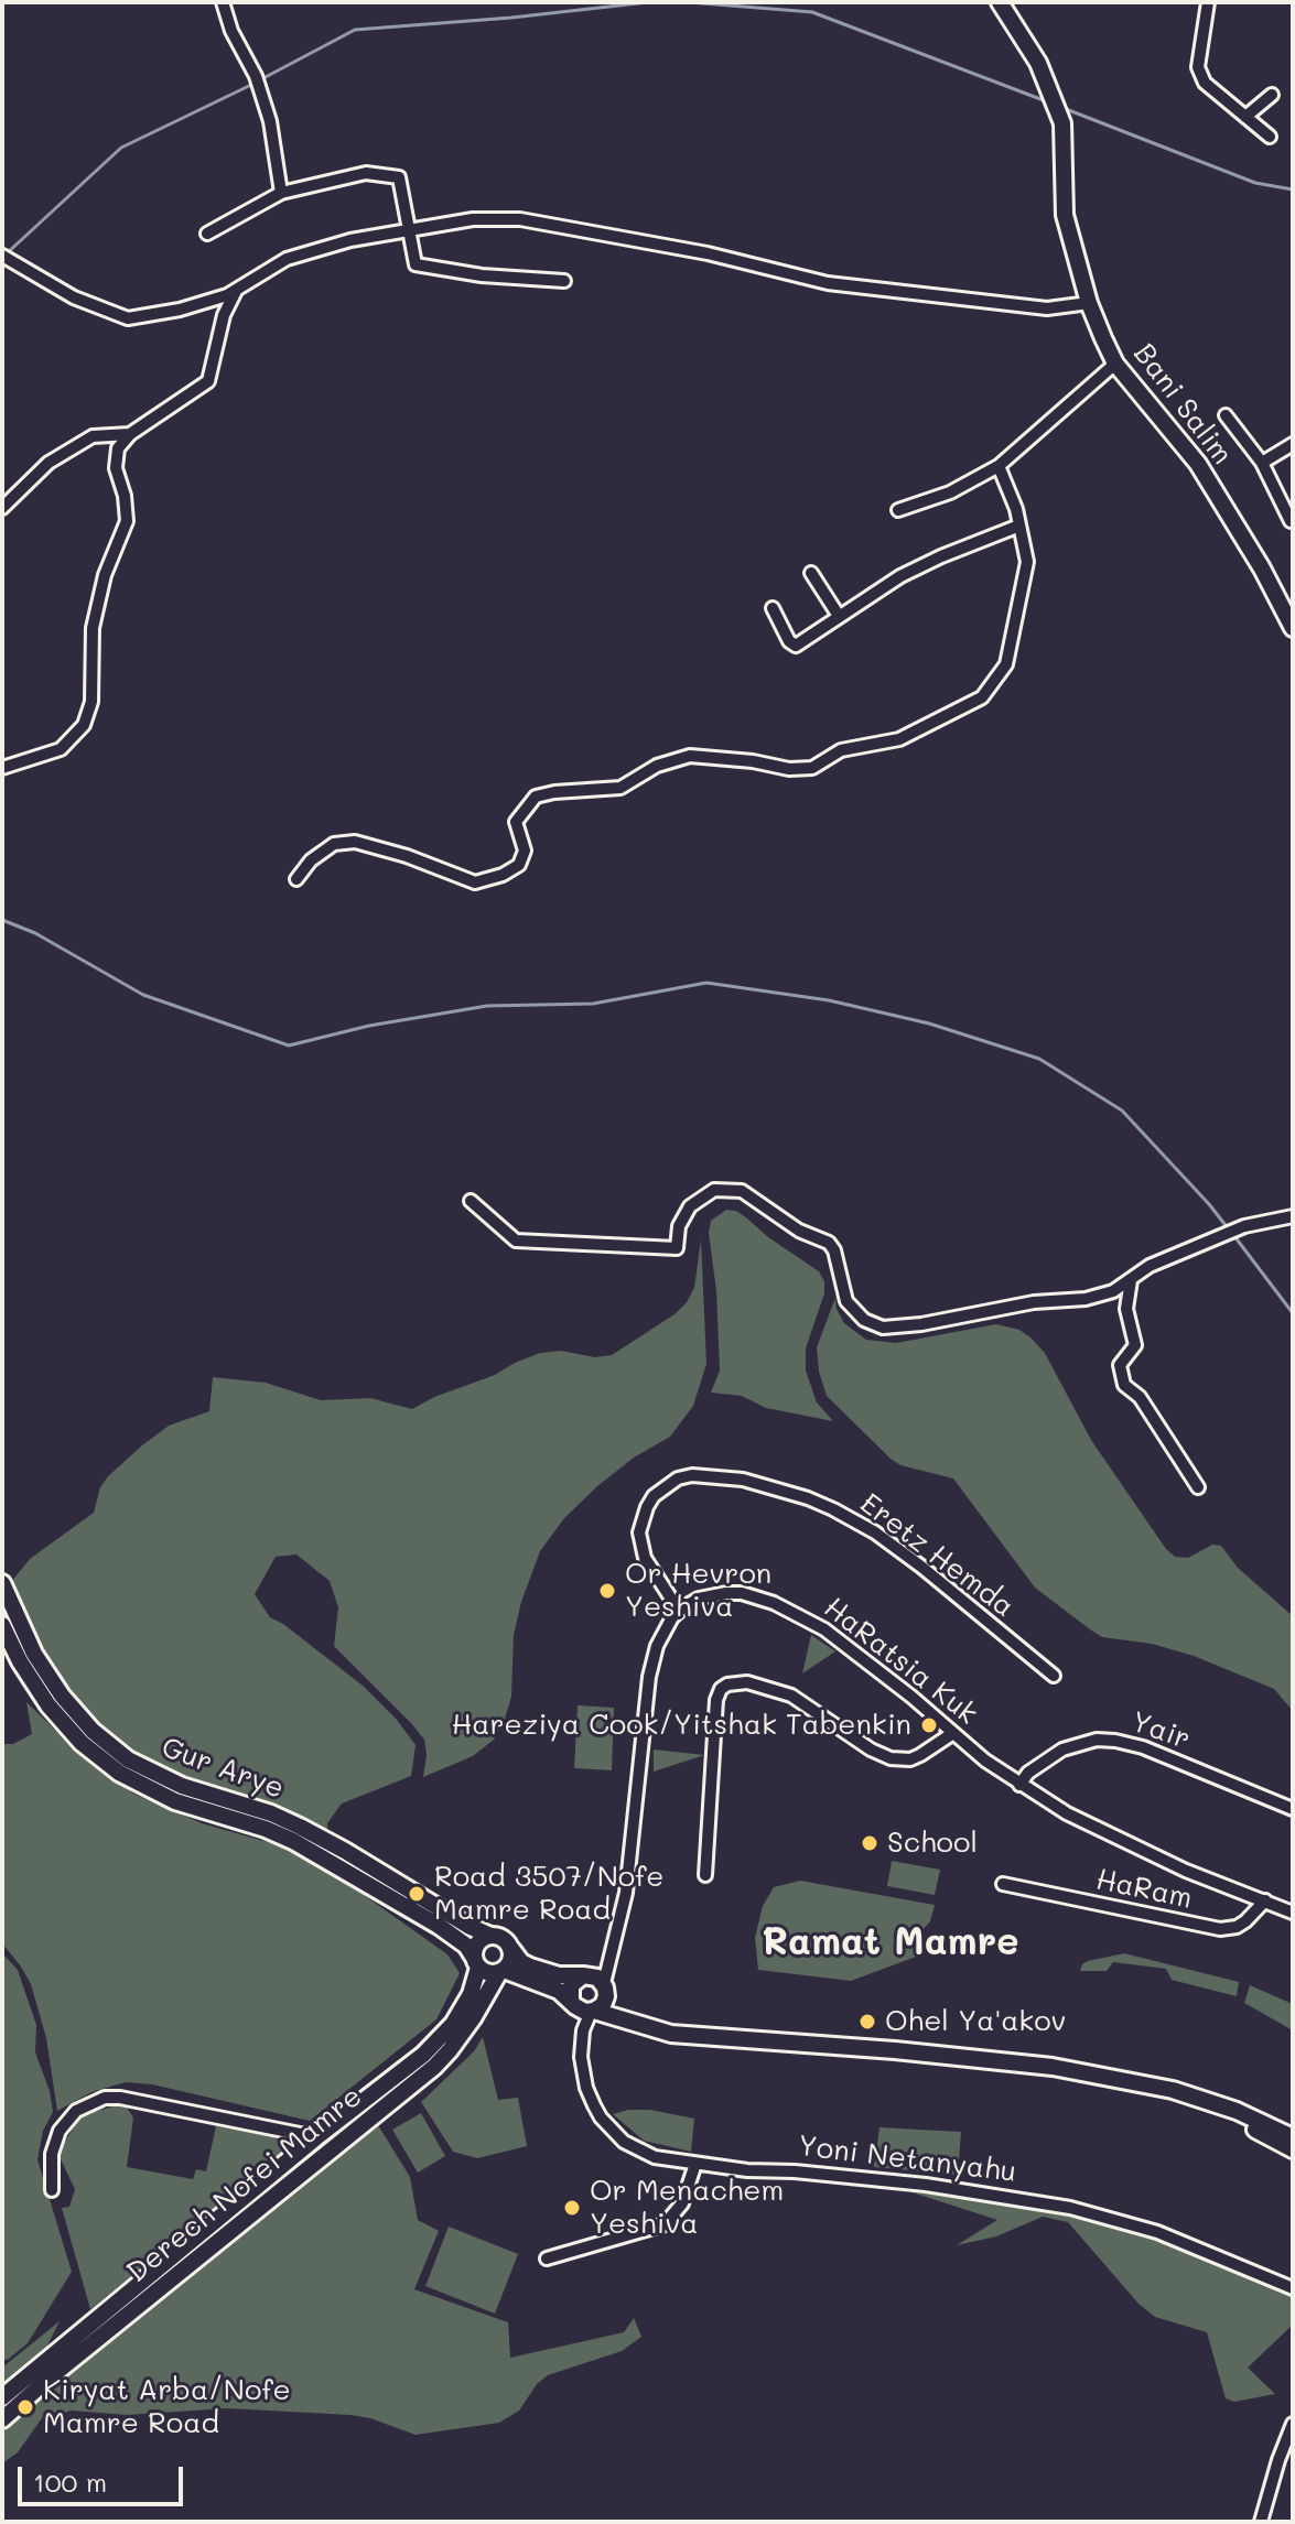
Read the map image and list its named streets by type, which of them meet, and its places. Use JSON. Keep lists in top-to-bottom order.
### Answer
{
  "streets": {
    "main road": ["Bani Salim", "Gur Arye", "Derech Nofei Mamre"],
    "street": [
      "Eretz Hemda",
      "HaRatsia Kuk",
      "Yair",
      "HaRam",
      "Yoni Netanyahu"
    ]
  },
  "crossings": [
    ["Eretz Hemda", "HaRatsia Kuk"],
    ["HaRatsia Kuk", "Yair"],
    ["HaRatsia Kuk", "HaRam"],
    ["Gur Arye", "Derech Nofei Mamre"]
  ],
  "districts": ["Ramat Mamre"],
  "places": [
    "Or Hevron Yeshiva",
    "Hareziya Cook/Yitshak Tabenkin",
    "School",
    "Road 3507/Nofe Mamre Road",
    "Ohel Ya'akov",
    "Or Menachem Yeshiva",
    "Kiryat Arba/Nofe Mamre Road"
  ],
  "scale_bar": "100 m"
}
